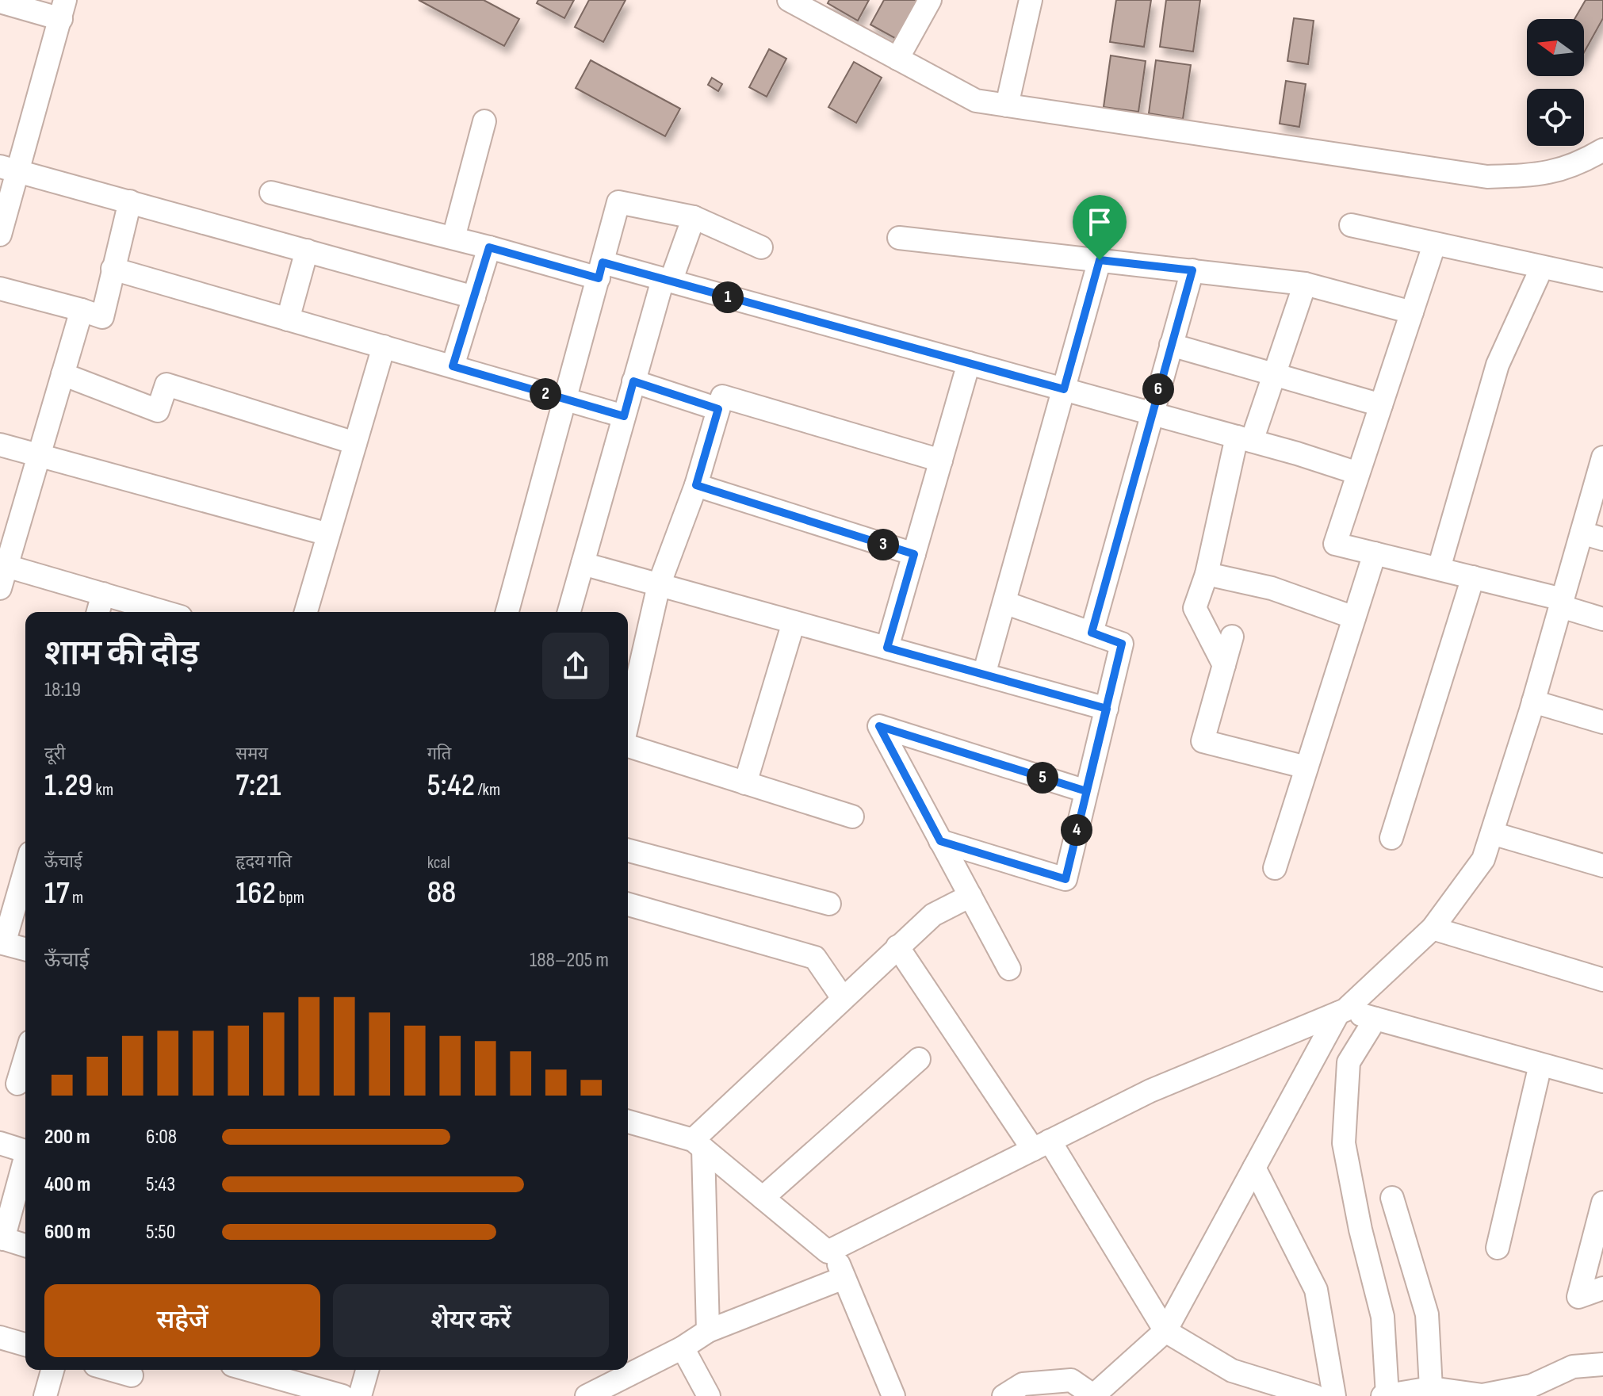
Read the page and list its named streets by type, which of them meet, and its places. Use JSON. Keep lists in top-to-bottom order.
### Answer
{
  "north": "left",
  "page": {
    "pins": [
      "1",
      "6",
      "2",
      "3",
      "5",
      "4"
    ],
    "heading": ["शाम की दौड़", "18:19"],
    "stats": [
      ["दूरी", "1.29 km"],
      ["समय", "7:21"],
      ["गति", "5:42 /km"],
      ["ऊँचाई", "17 m"],
      ["हृदय गति", "162 bpm"],
      ["kcal", "88"]
    ],
    "chart": ["ऊँचाई", "188–205 m"],
    "list": [
      {
        "name": "200 m",
        "note": "6:08"
      },
      {
        "name": "400 m",
        "note": "5:43"
      },
      {
        "name": "600 m",
        "note": "5:50"
      }
    ],
    "buttons": ["सहेजें", "शेयर करें"]
  }
}
